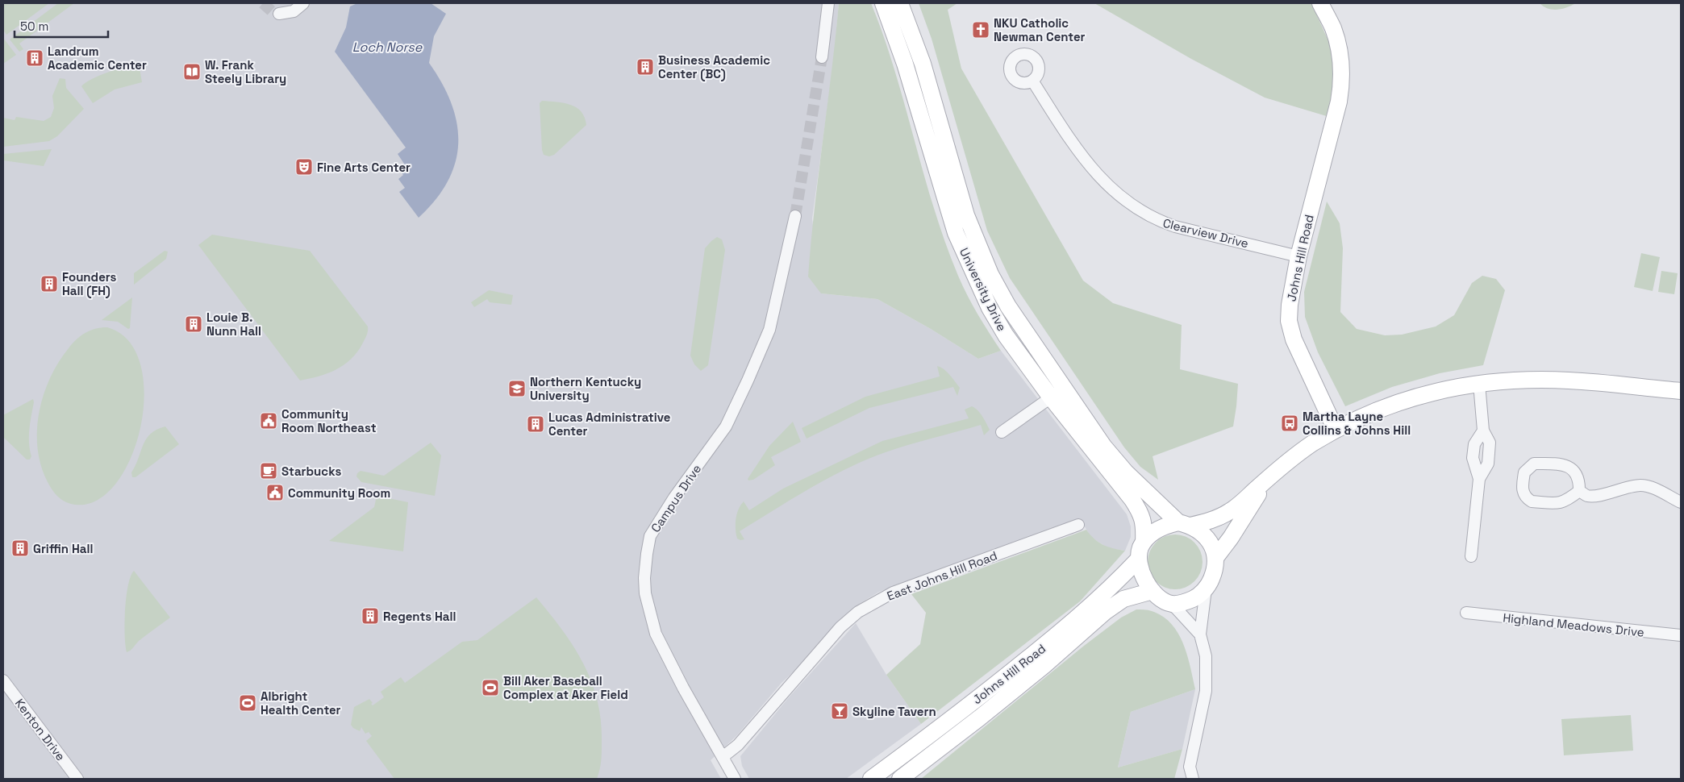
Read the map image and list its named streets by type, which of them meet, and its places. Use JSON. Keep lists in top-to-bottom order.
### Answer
{
  "streets": {
    "street": [
      "Clearview Drive",
      "Johns Hill Road",
      "University Drive",
      "Campus Drive",
      "East Johns Hill Road",
      "Highland Meadows Drive",
      "Kenton Drive"
    ]
  },
  "crossings": [
    ["Clearview Drive", "Johns Hill Road"],
    ["Johns Hill Road", "University Drive"],
    ["Campus Drive", "East Johns Hill Road"]
  ],
  "water": ["Loch Norse"],
  "places": {
    "church": ["NKU Catholic Newman Center"],
    "building": [
      "Landrum Academic Center",
      "Business Academic Center (BC)",
      "Founders Hall (FH)",
      "Louie B. Nunn Hall",
      "Lucas Administrative Center",
      "Griffin Hall",
      "Regents Hall"
    ],
    "library": ["W. Frank Steely Library"],
    "theatre": ["Fine Arts Center"],
    "school or university": ["Northern Kentucky University"],
    "public building": ["Community Room Northeast", "Community Room"],
    "bus stop": ["Martha Layne Collins & Johns Hill"],
    "cafe": ["Starbucks"],
    "sports": ["Bill Aker Baseball Complex at Aker Field", "Albright Health Center"],
    "bar": ["Skyline Tavern"]
  },
  "scale_bar": "50 m"
}
